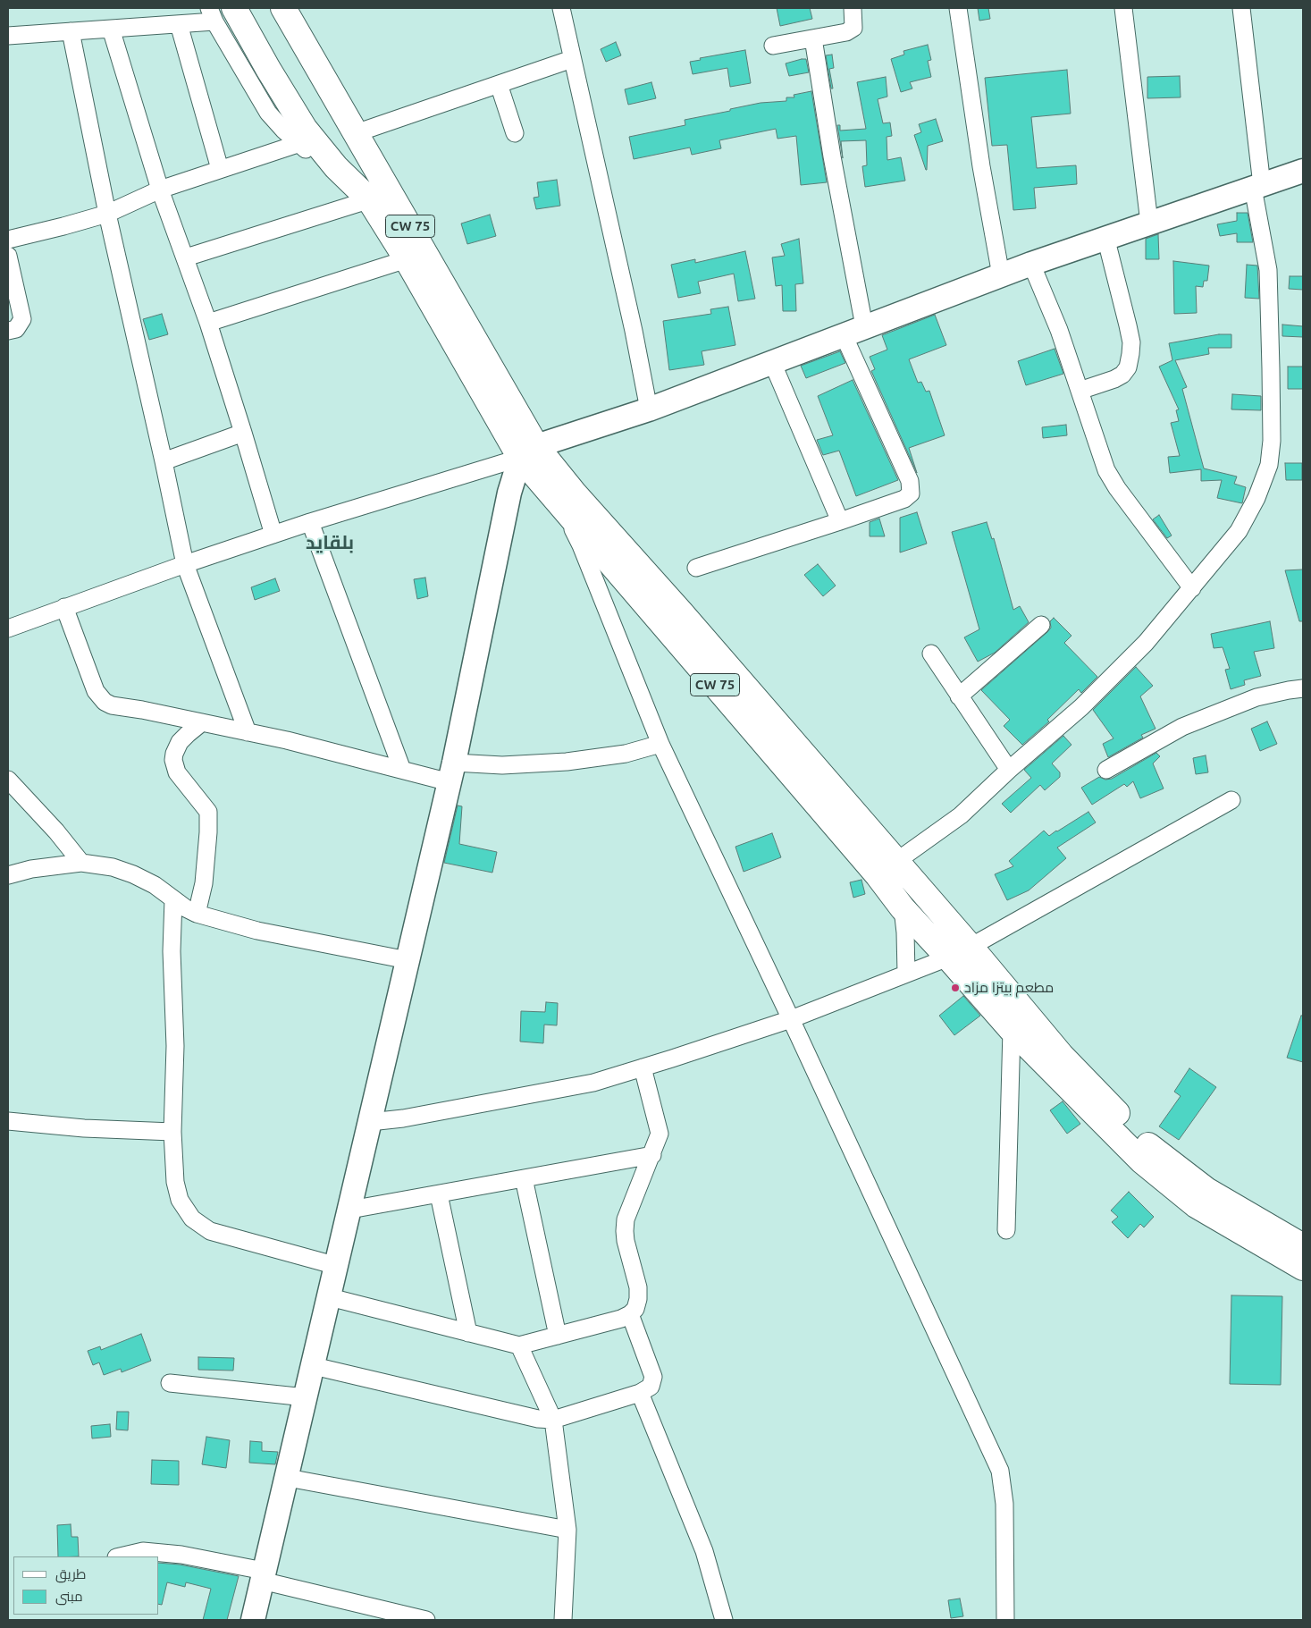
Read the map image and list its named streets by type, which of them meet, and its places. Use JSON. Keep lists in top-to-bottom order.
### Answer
{
  "streets": {
    "main road": ["CW 75"]
  },
  "districts": ["بلقايد"],
  "places": ["مطعم بيتزا مزاد"],
  "legend": ["طريق", "مبنى"]
}
